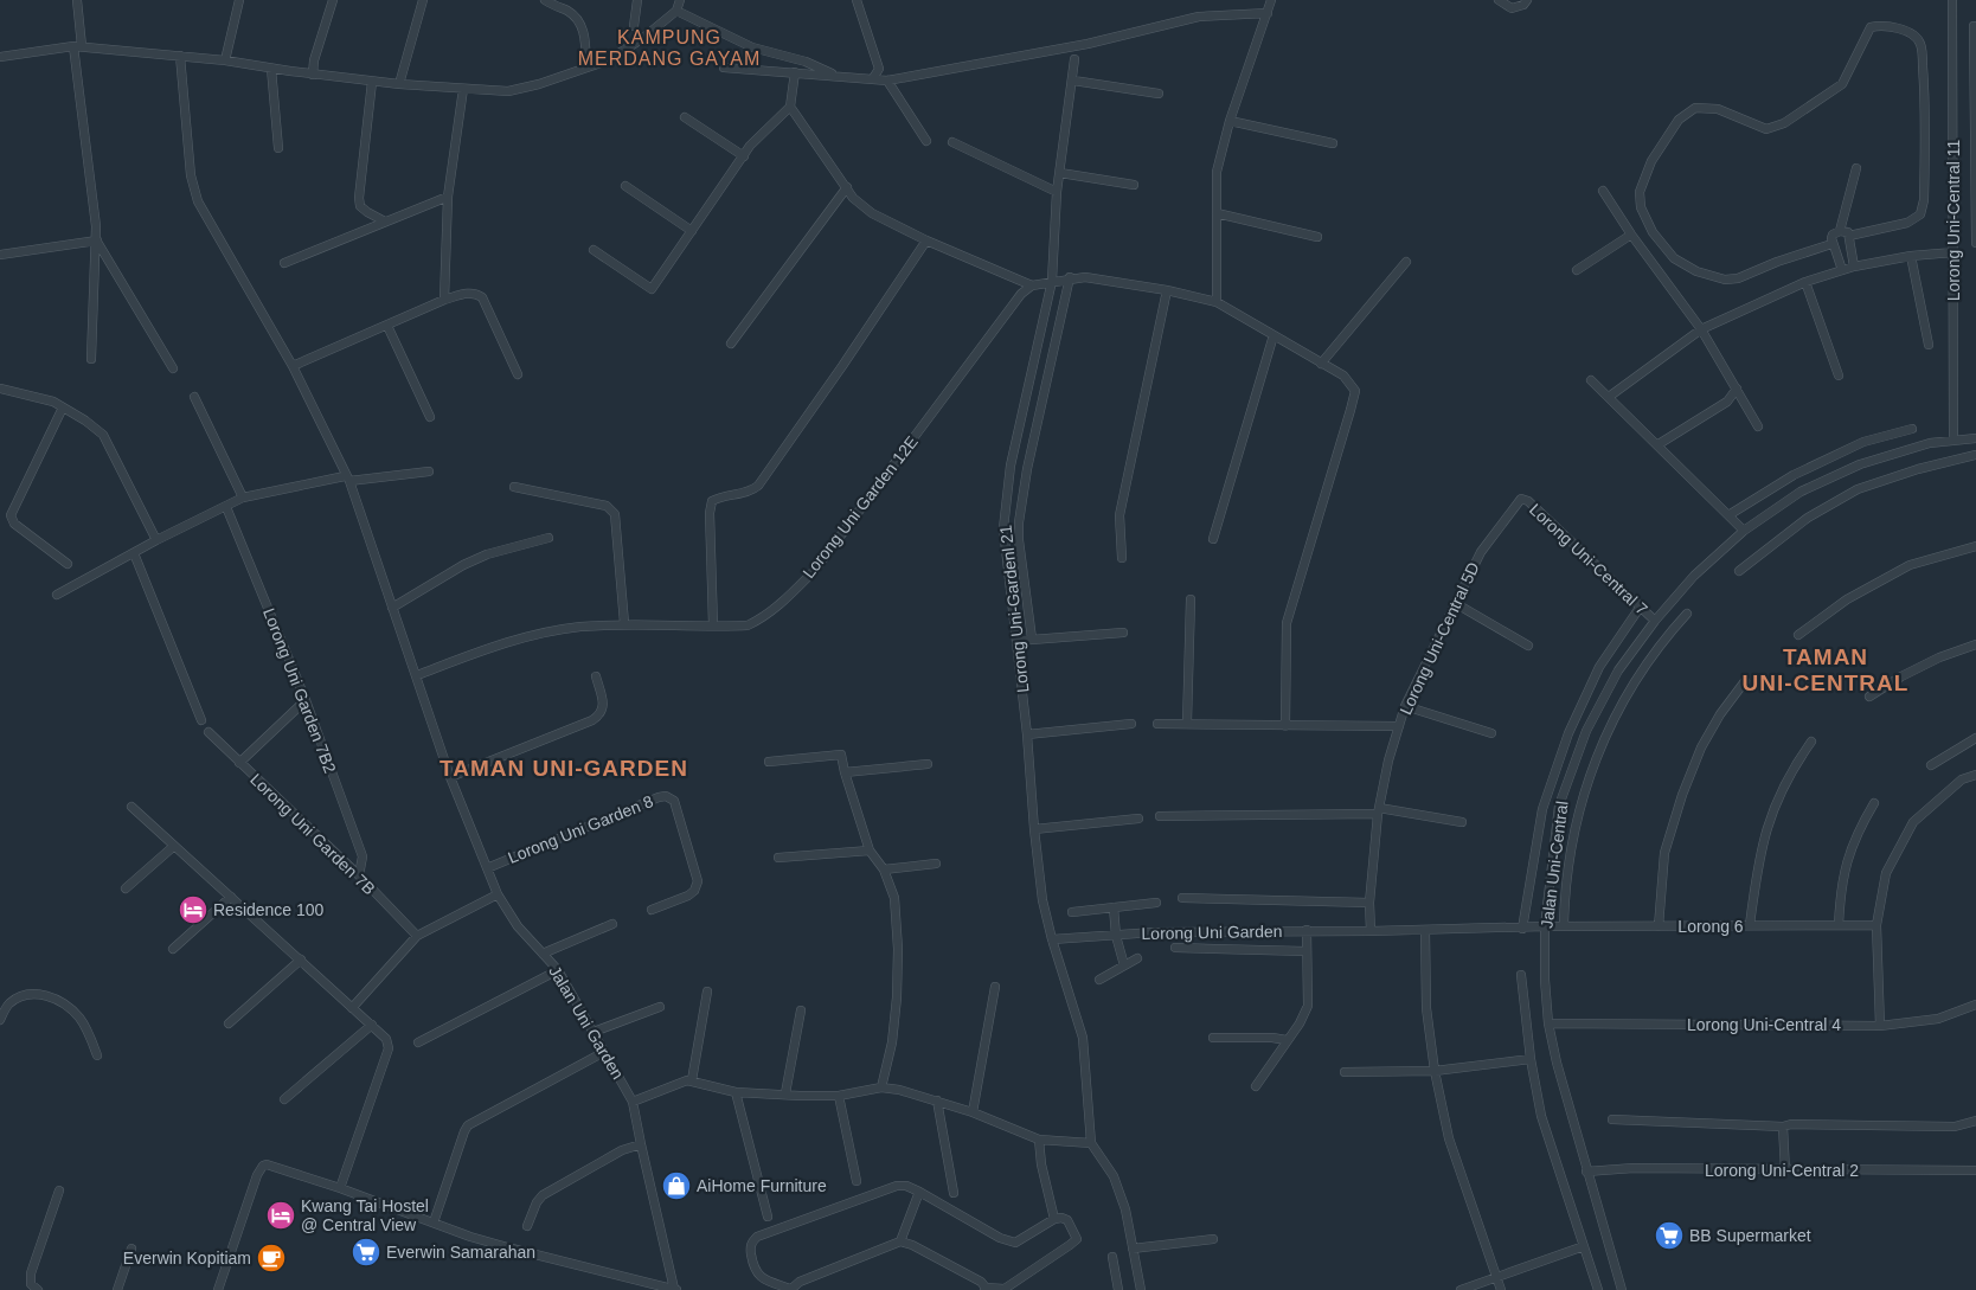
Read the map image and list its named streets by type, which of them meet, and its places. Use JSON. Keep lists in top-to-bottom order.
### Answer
{
  "streets": {
    "street": [
      "Lorong Uni-Central 11",
      "Lorong Uni Garden 12E",
      "Lorong Uni-Central 7",
      "Lorong Uni-Gardenl 21",
      "Lorong Uni-Central 5D",
      "Lorong Uni Garden 7B2",
      "Lorong Uni Garden 8",
      "Lorong Uni Garden 7B",
      "Jalan Uni-Central",
      "Lorong 6",
      "Lorong Uni Garden",
      "Jalan Uni Garden",
      "Lorong Uni-Central 4",
      "Lorong Uni-Central 2"
    ]
  },
  "crossings": [
    ["Lorong Uni-Central 11", "Jalan Uni-Central"],
    ["Lorong Uni-Central 7", "Lorong Uni-Central 5D"],
    ["Lorong Uni-Central 7", "Jalan Uni-Central"],
    ["Lorong Uni-Gardenl 21", "Lorong Uni Garden"],
    ["Lorong Uni-Central 5D", "Lorong Uni Garden"],
    ["Lorong Uni Garden 7B2", "Lorong Uni Garden 7B"],
    ["Lorong Uni Garden 8", "Jalan Uni Garden"],
    ["Jalan Uni-Central", "Lorong 6"],
    ["Jalan Uni-Central", "Lorong Uni-Central 4"],
    ["Jalan Uni-Central", "Lorong Uni-Central 2"],
    ["Lorong 6", "Lorong Uni Garden"]
  ],
  "districts": ["KAMPUNG MERDANG GAYAM", "TAMAN UNI-CENTRAL", "TAMAN UNI-GARDEN"],
  "places": {
    "hotel": ["Residence 100", "Kwang Tai Hostel @ Central View"],
    "shop": ["AiHome Furniture"],
    "supermarket": ["BB Supermarket", "Everwin Samarahan"],
    "cafe": ["Everwin Kopitiam"]
  }
}
